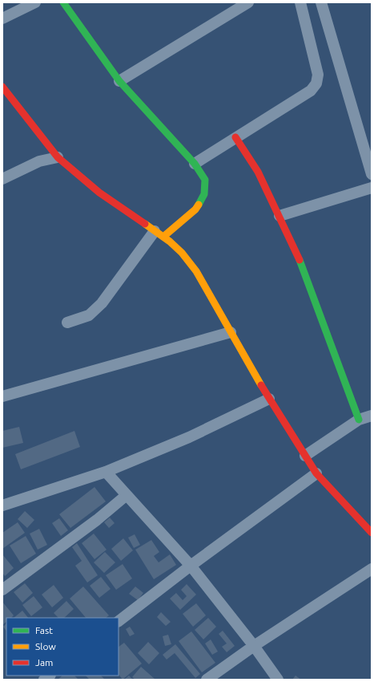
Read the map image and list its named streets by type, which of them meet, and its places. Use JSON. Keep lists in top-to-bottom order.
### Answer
{
  "legend": ["Fast", "Slow", "Jam"]
}
